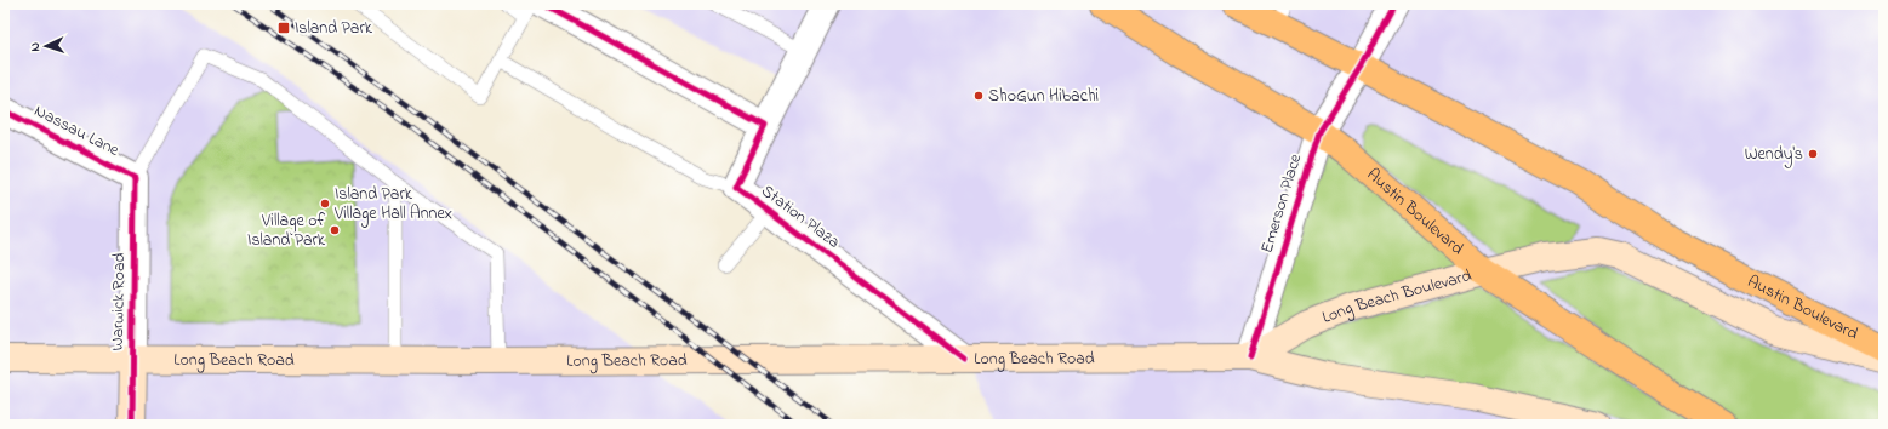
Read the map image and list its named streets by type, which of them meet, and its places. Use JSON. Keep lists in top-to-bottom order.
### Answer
{
  "streets": {
    "main road": [
      "Austin Boulevard",
      "Long Beach Boulevard",
      "Warwick Road",
      "Long Beach Road"
    ],
    "street": ["Nassau Lane", "Emerson Place", "Station Plaza"]
  },
  "crossings": [
    ["Nassau Lane", "Warwick Road"],
    ["Emerson Place", "Austin Boulevard"],
    ["Emerson Place", "Long Beach Boulevard"],
    ["Emerson Place", "Long Beach Road"],
    ["Austin Boulevard", "Long Beach Boulevard"],
    ["Station Plaza", "Long Beach Road"],
    ["Long Beach Boulevard", "Long Beach Road"],
    ["Warwick Road", "Long Beach Road"]
  ],
  "places": {
    "transit": ["Island Park"],
    "other": [
      "ShoGun Hibachi",
      "Wendy's",
      "Island Park Village Hall Annex",
      "Village of Island Park"
    ]
  },
  "north": "left"
}
